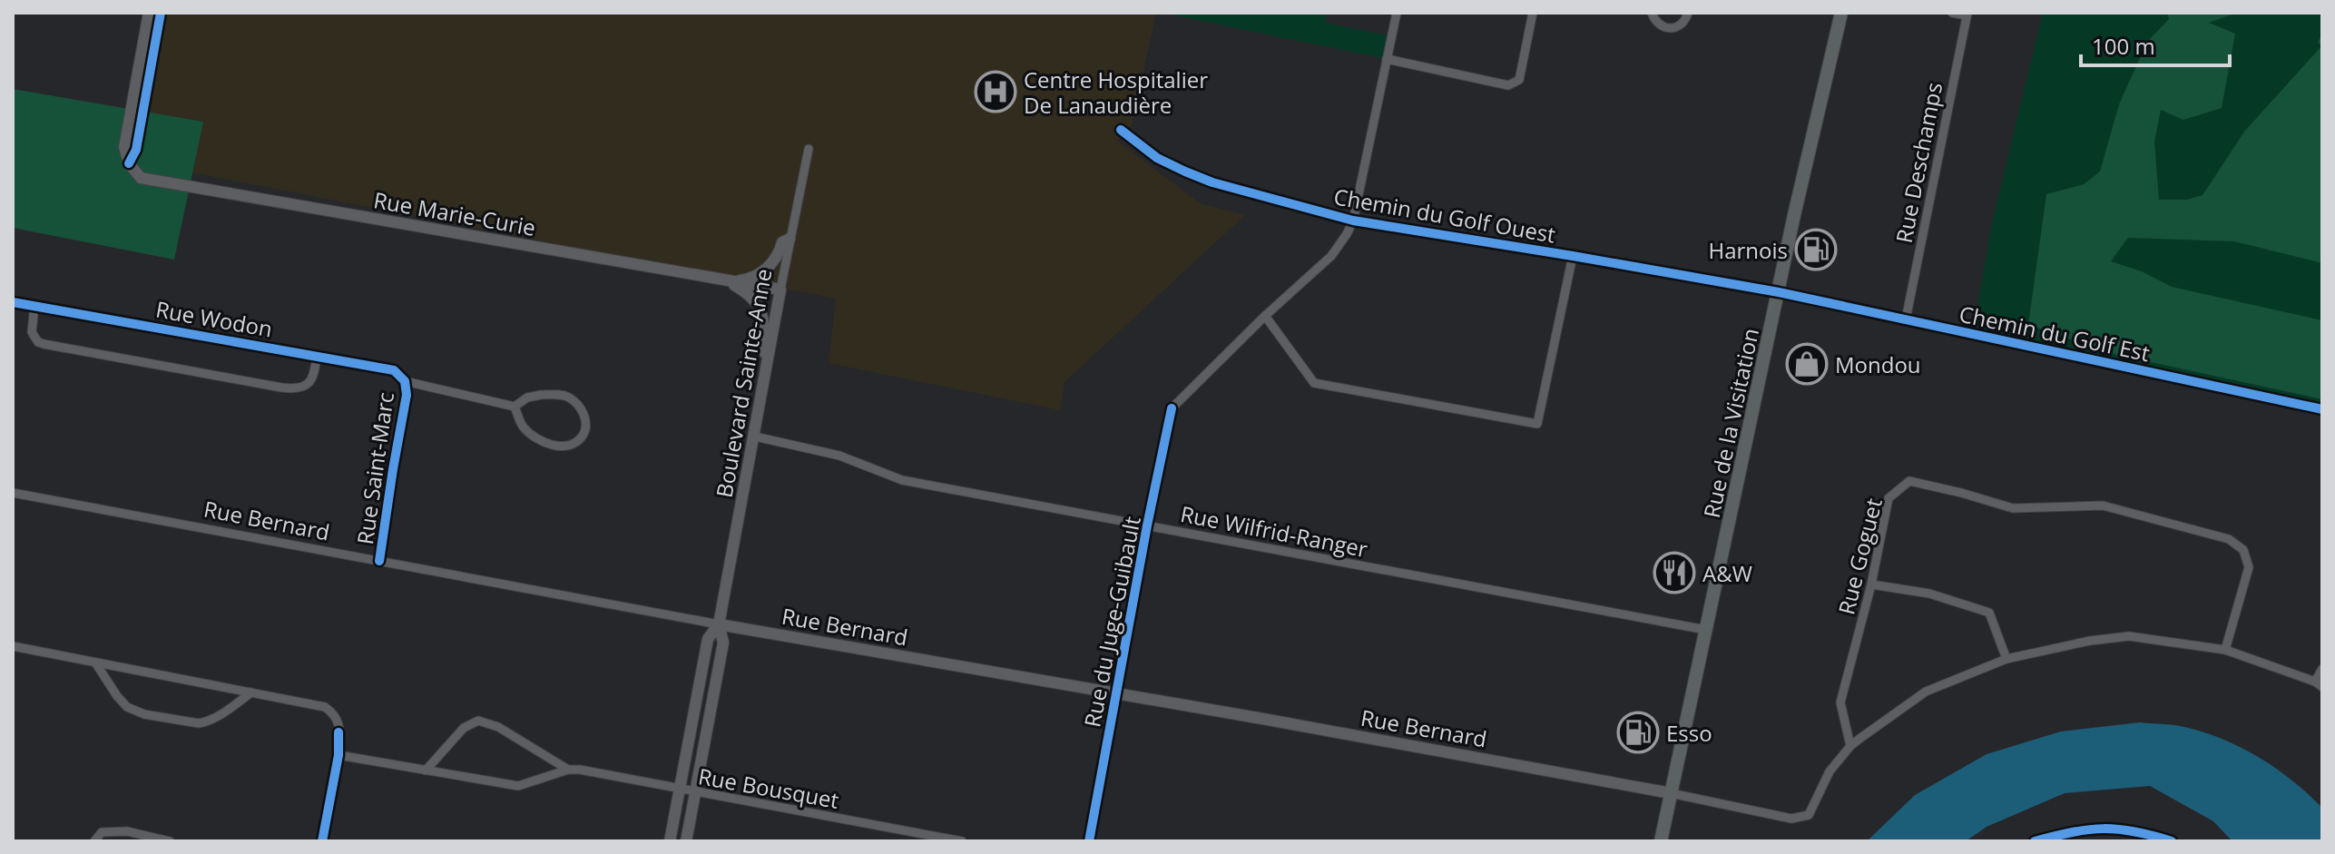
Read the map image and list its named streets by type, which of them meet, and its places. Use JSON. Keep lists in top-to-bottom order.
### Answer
{
  "streets": {
    "main road": ["Rue de la Visitation"],
    "street": [
      "Rue Deschamps",
      "Rue Marie-Curie",
      "Chemin du Golf Ouest",
      "Rue Wodon",
      "Chemin du Golf Est",
      "Boulevard Sainte-Anne",
      "Rue Saint-Marc",
      "Rue Bernard",
      "Rue Wilfrid-Ranger",
      "Rue Goguet",
      "Rue du Juge-Guibault",
      "Rue Bousquet"
    ]
  },
  "crossings": [
    ["Rue Deschamps", "Chemin du Golf Est"],
    ["Rue Marie-Curie", "Boulevard Sainte-Anne"],
    ["Chemin du Golf Ouest", "Chemin du Golf Est"],
    ["Chemin du Golf Ouest", "Rue de la Visitation"],
    ["Chemin du Golf Ouest", "Rue du Juge-Guibault"],
    ["Rue Wodon", "Rue Saint-Marc"],
    ["Chemin du Golf Est", "Rue de la Visitation"],
    ["Boulevard Sainte-Anne", "Rue Bernard"],
    ["Boulevard Sainte-Anne", "Rue Wilfrid-Ranger"],
    ["Boulevard Sainte-Anne", "Rue Bousquet"],
    ["Rue de la Visitation", "Rue Bernard"],
    ["Rue de la Visitation", "Rue Wilfrid-Ranger"],
    ["Rue Saint-Marc", "Rue Bernard"],
    ["Rue Bernard", "Rue du Juge-Guibault"],
    ["Rue Wilfrid-Ranger", "Rue du Juge-Guibault"]
  ],
  "places": {
    "hospital": ["Centre Hospitalier De Lanaudière"],
    "fuel station": ["Harnois", "Esso"],
    "shop": ["Mondou"],
    "restaurant": ["A&W"]
  },
  "scale_bar": "100 m"
}
